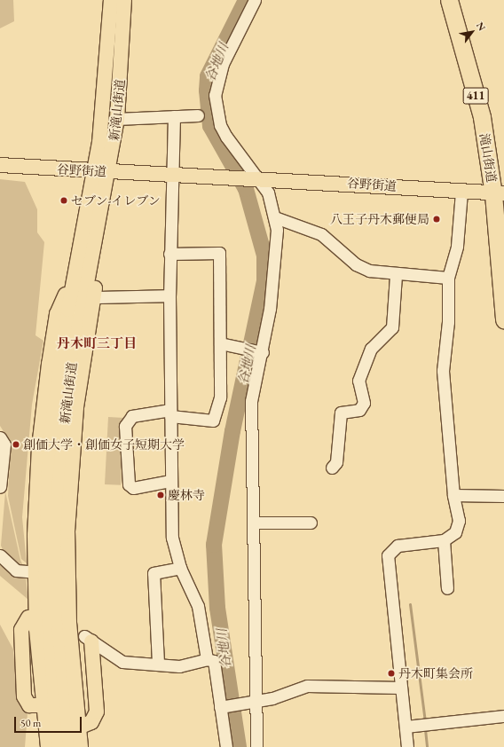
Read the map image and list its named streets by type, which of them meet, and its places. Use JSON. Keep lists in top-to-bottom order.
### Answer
{
  "streets": {
    "highway": ["411", "滝山街道"],
    "main road": ["新滝山街道", "谷野街道"]
  },
  "crossings": [
    ["新滝山街道", "谷野街道"],
    ["滝山街道", "谷野街道"]
  ],
  "districts": ["丹木町三丁目"],
  "water": ["谷地川"],
  "places": [
    "セブン-イレブン",
    "八王子丹木郵便局",
    "創価大学・創価女子短期大学",
    "慶林寺",
    "丹木町集会所"
  ],
  "scale_bar": "50 m",
  "north": "top right"
}
